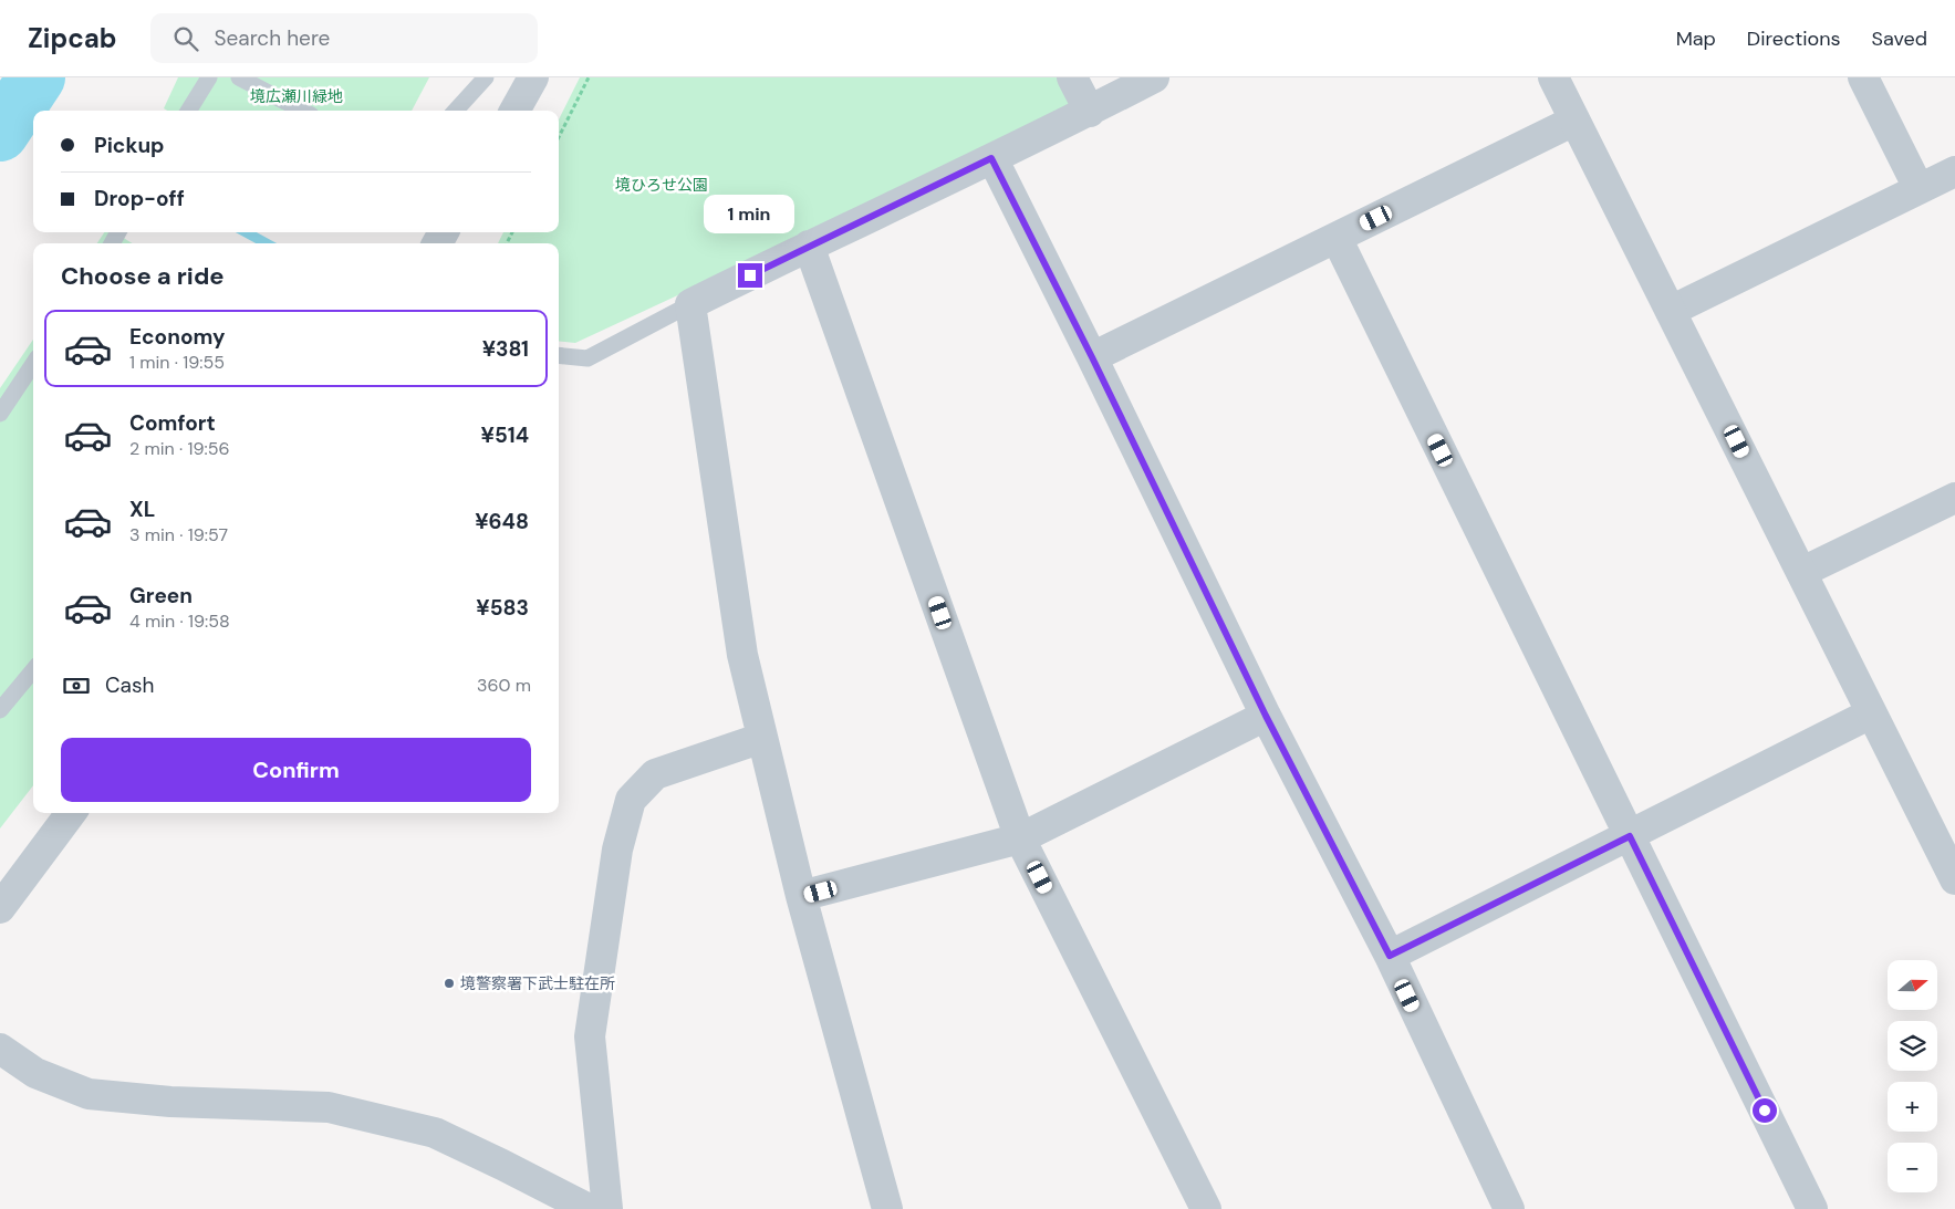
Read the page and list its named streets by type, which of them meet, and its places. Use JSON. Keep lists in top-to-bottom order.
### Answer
{
  "parks": ["境広瀬川緑地", "境ひろせ公園"],
  "places": ["境警察署下武士駐在所"],
  "north": "right",
  "page": {
    "header": "Zipcab",
    "search": "Search here",
    "nav": ["Map", "Directions", "Saved"],
    "banner": ["Pickup", "Drop-off"],
    "bubble": "1 min",
    "heading": "Choose a ride",
    "list": [
      {
        "name": "Economy",
        "note": "1 min · 19:55",
        "value": "¥381"
      },
      {
        "name": "Comfort",
        "note": "2 min · 19:56",
        "value": "¥514"
      },
      {
        "name": "XL",
        "note": "3 min · 19:57",
        "value": "¥648"
      },
      {
        "name": "Green",
        "note": "4 min · 19:58",
        "value": "¥583"
      }
    ],
    "pay": ["Cash", "360 m"],
    "buttons": "Confirm",
    "map_buttons": ["+", "−"]
  }
}
